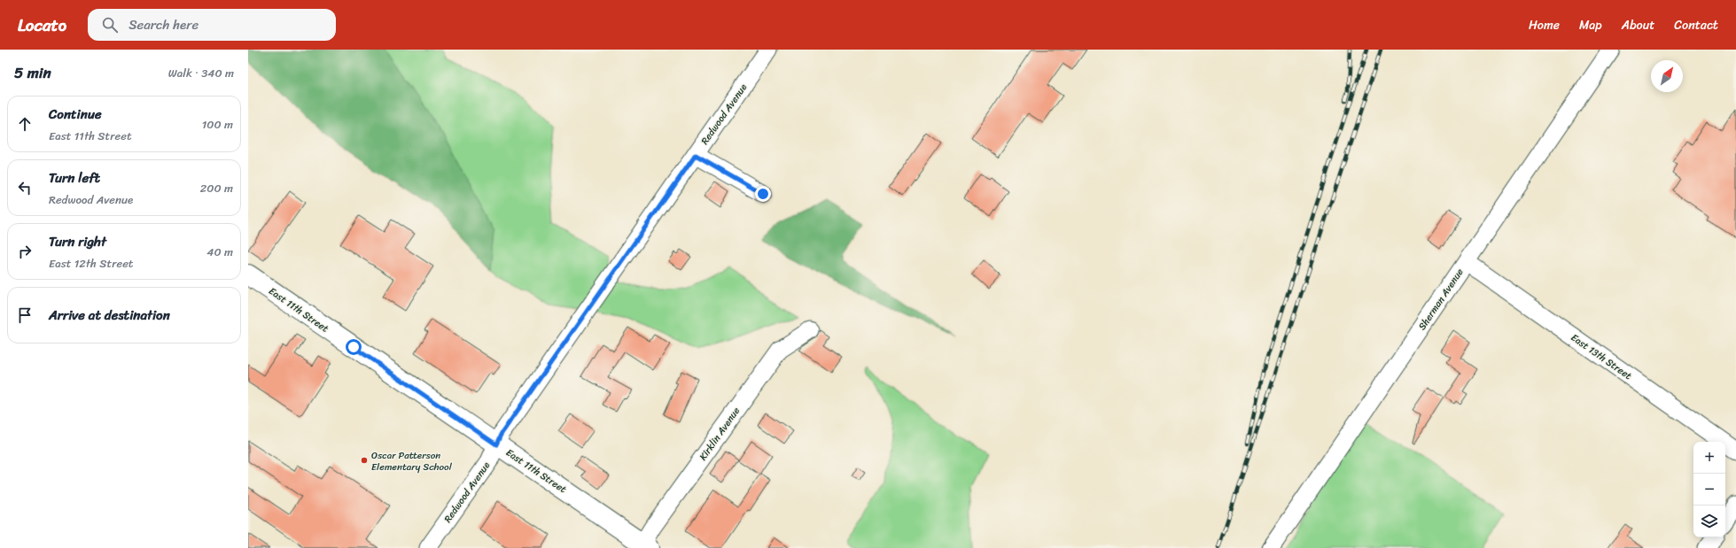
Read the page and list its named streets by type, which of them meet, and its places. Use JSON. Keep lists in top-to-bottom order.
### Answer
{
  "streets": {
    "main road": ["East 11th Street"],
    "street": [
      "Redwood Avenue",
      "Sherman Avenue",
      "East 13th Street",
      "Kirklin Avenue"
    ]
  },
  "crossings": [
    ["Redwood Avenue", "East 11th Street"],
    ["Sherman Avenue", "East 13th Street"],
    ["East 11th Street", "Kirklin Avenue"]
  ],
  "places": ["Oscar Patterson Elementary School"],
  "north": "top right",
  "page": {
    "header": "Locato",
    "search": "Search here",
    "nav": [
      "Home",
      "Map",
      "About",
      "Contact"
    ],
    "heading": ["5 min", "Walk · 340 m"],
    "list": [
      ["Continue", "East 11th Street", "100 m"],
      ["Turn left", "Redwood Avenue", "200 m"],
      ["Turn right", "East 12th Street", "40 m"],
      "Arrive at destination"
    ],
    "map_buttons": ["+", "−"]
  }
}
